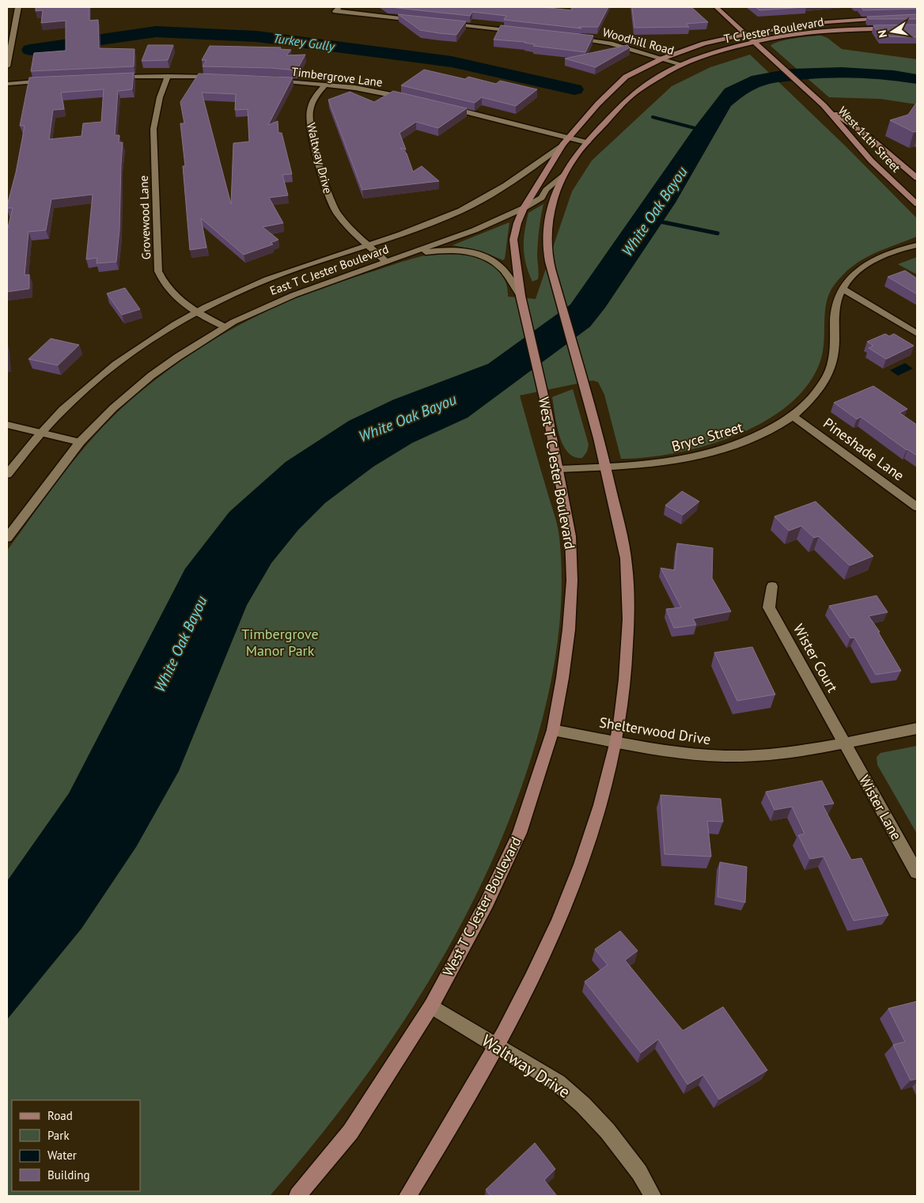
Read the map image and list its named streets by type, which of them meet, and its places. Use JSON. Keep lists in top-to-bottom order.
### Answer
{
  "streets": {
    "main road": ["T C Jester Boulevard", "West 11th Street", "West T C Jester Boulevard"],
    "street": [
      "Woodhill Road",
      "Timbergrove Lane",
      "Waltway Drive",
      "Grovewood Lane",
      "East T C Jester Boulevard",
      "Bryce Street",
      "Pineshade Lane",
      "Wister Court",
      "Shelterwood Drive",
      "Wister Lane"
    ]
  },
  "crossings": [
    ["T C Jester Boulevard", "Woodhill Road"],
    ["T C Jester Boulevard", "West 11th Street"],
    ["T C Jester Boulevard", "East T C Jester Boulevard"],
    ["T C Jester Boulevard", "West T C Jester Boulevard"],
    ["Timbergrove Lane", "Waltway Drive"],
    ["Waltway Drive", "East T C Jester Boulevard"],
    ["Waltway Drive", "West T C Jester Boulevard"],
    ["Grovewood Lane", "East T C Jester Boulevard"],
    ["East T C Jester Boulevard", "West T C Jester Boulevard"],
    ["Bryce Street", "Pineshade Lane"],
    ["Bryce Street", "West T C Jester Boulevard"],
    ["West T C Jester Boulevard", "Shelterwood Drive"],
    ["Wister Court", "Shelterwood Drive"],
    ["Wister Court", "Wister Lane"],
    ["Shelterwood Drive", "Wister Lane"]
  ],
  "water": ["Turkey Gully", "White Oak Bayou"],
  "parks": ["Timbergrove Manor Park"],
  "legend": [
    "Road",
    "Park",
    "Water",
    "Building"
  ],
  "north": "left"
}
